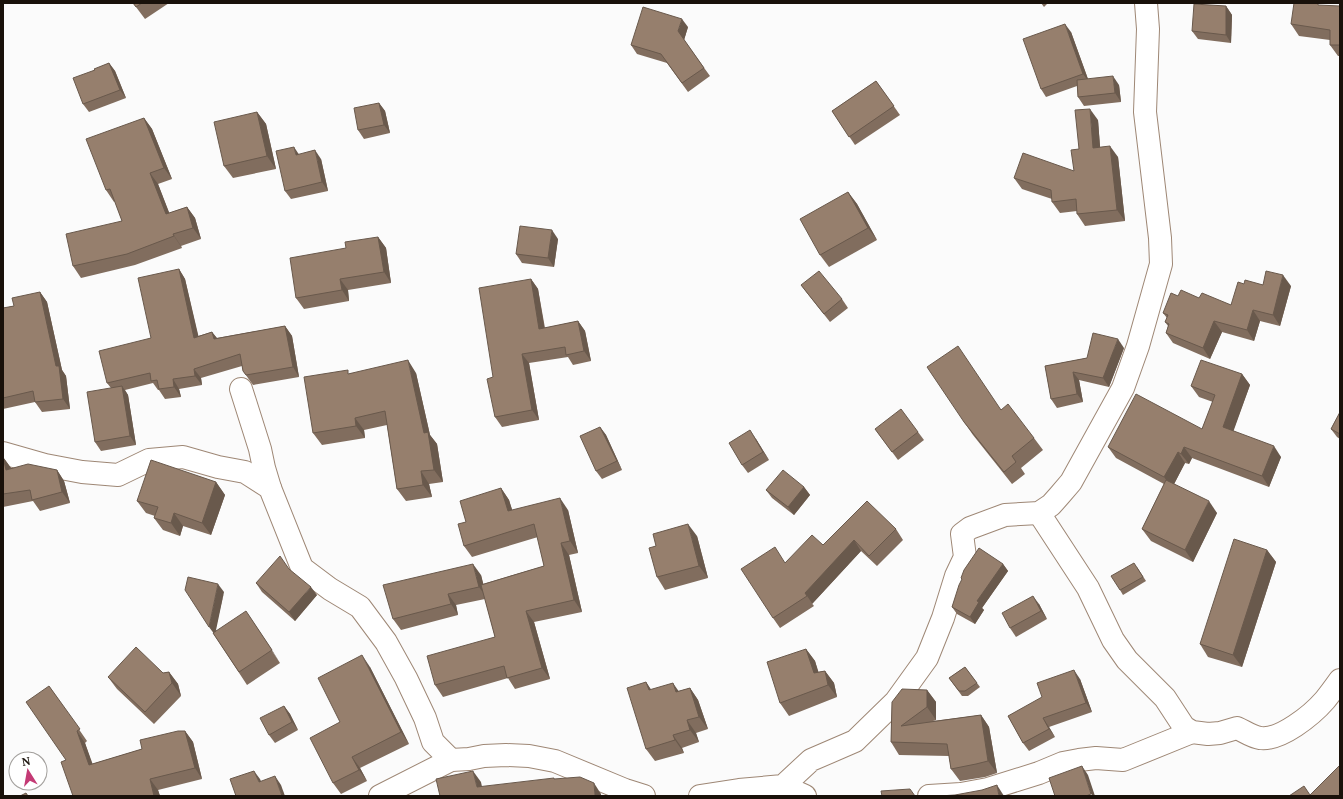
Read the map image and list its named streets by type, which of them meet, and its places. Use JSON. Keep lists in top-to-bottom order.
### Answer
{
  "north": "top"
}
